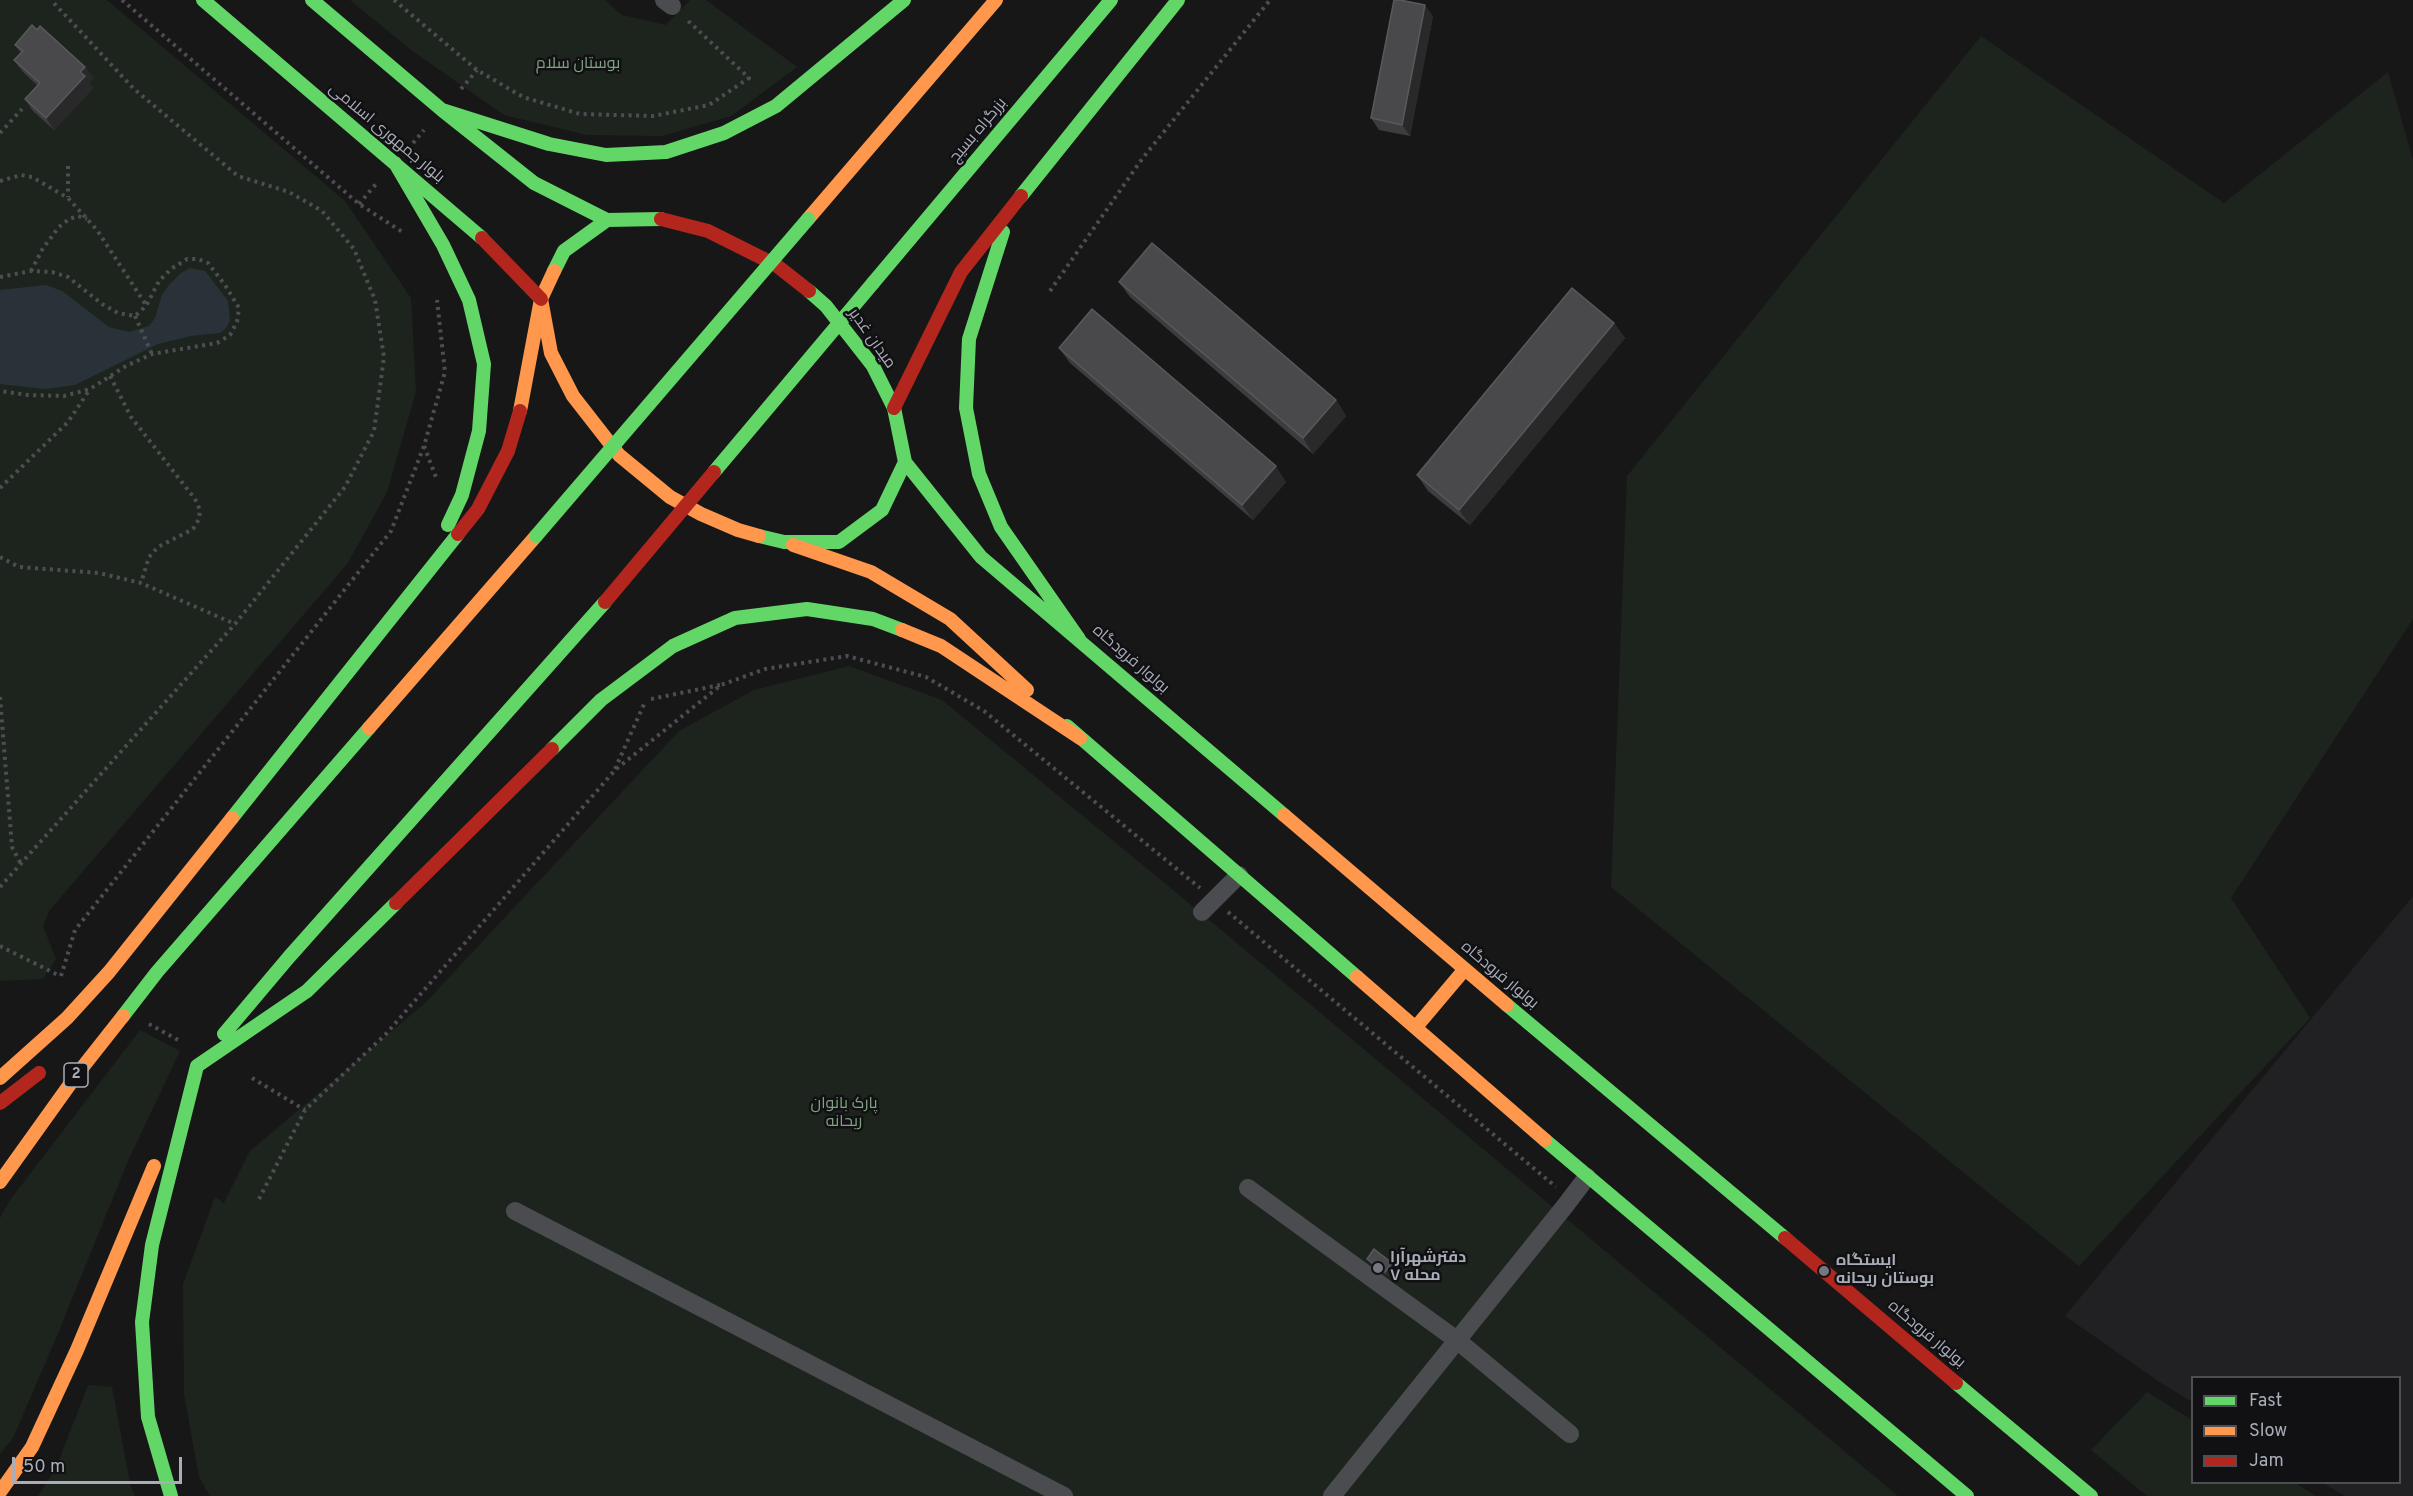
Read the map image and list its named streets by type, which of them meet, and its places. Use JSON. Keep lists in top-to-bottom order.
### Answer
{
  "streets": {
    "main road": [
      "بزرگراه بسیج",
      "بلوار جمهوری اسلامی",
      "میدان غدیر",
      "بولوار فرودگاه",
      "2"
    ]
  },
  "crossings": [
    ["میدان غدیر", "بولوار فرودگاه"]
  ],
  "parks": ["بوستان سلام", "پارک بانوان ریحانه"],
  "places": ["دفترشهرآرا محله ۷", "ایستگاه بوستان ریحانه"],
  "legend": ["Fast", "Slow", "Jam"],
  "scale_bar": "50 m"
}
